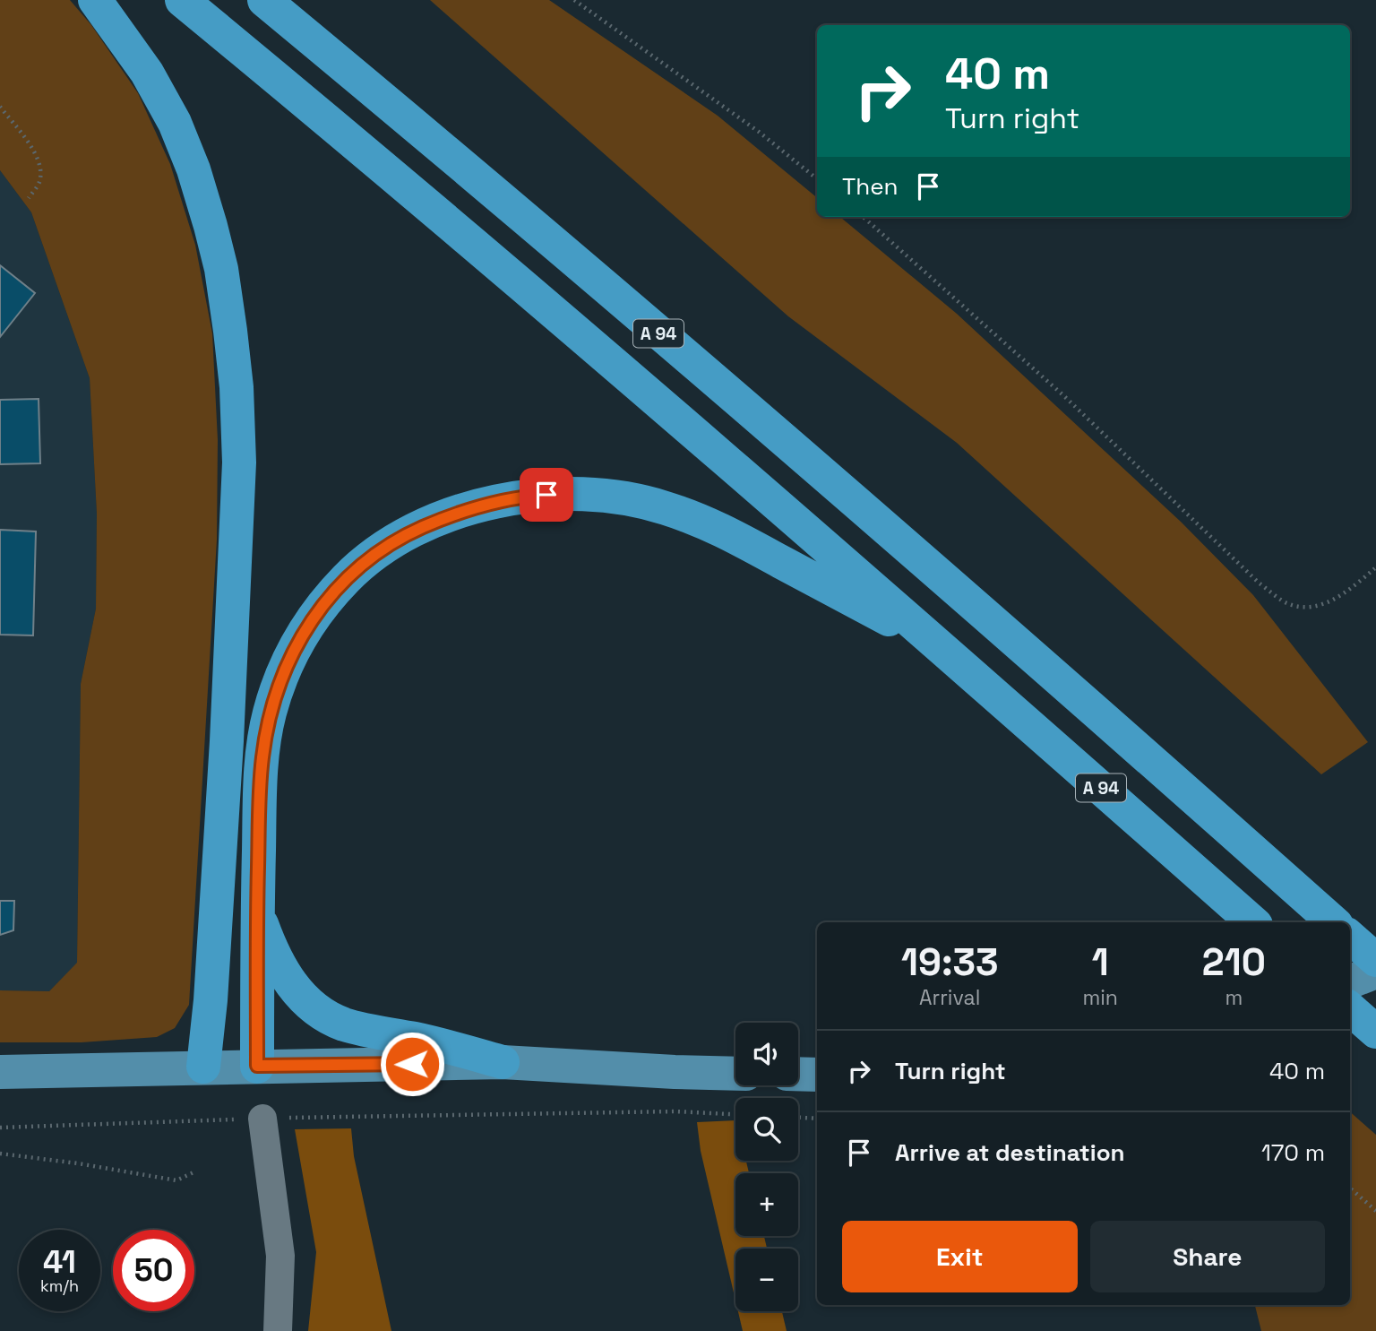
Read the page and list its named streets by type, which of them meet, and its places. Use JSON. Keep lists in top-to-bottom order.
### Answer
{
  "streets": {
    "highway": ["A 94"]
  },
  "page": {
    "turn": ["40 m", "Turn right"],
    "then": "Then",
    "eta": [
      "19:33",
      "Arrival",
      "1",
      "min",
      "210",
      "m"
    ],
    "map_buttons": ["+", "−"],
    "list": [
      {
        "name": "Turn right",
        "value": "40 m"
      },
      {
        "name": "Arrive at destination",
        "value": "170 m"
      }
    ],
    "buttons": ["Exit", "Share"],
    "speed": "41 km/h",
    "limit": "50"
  }
}
